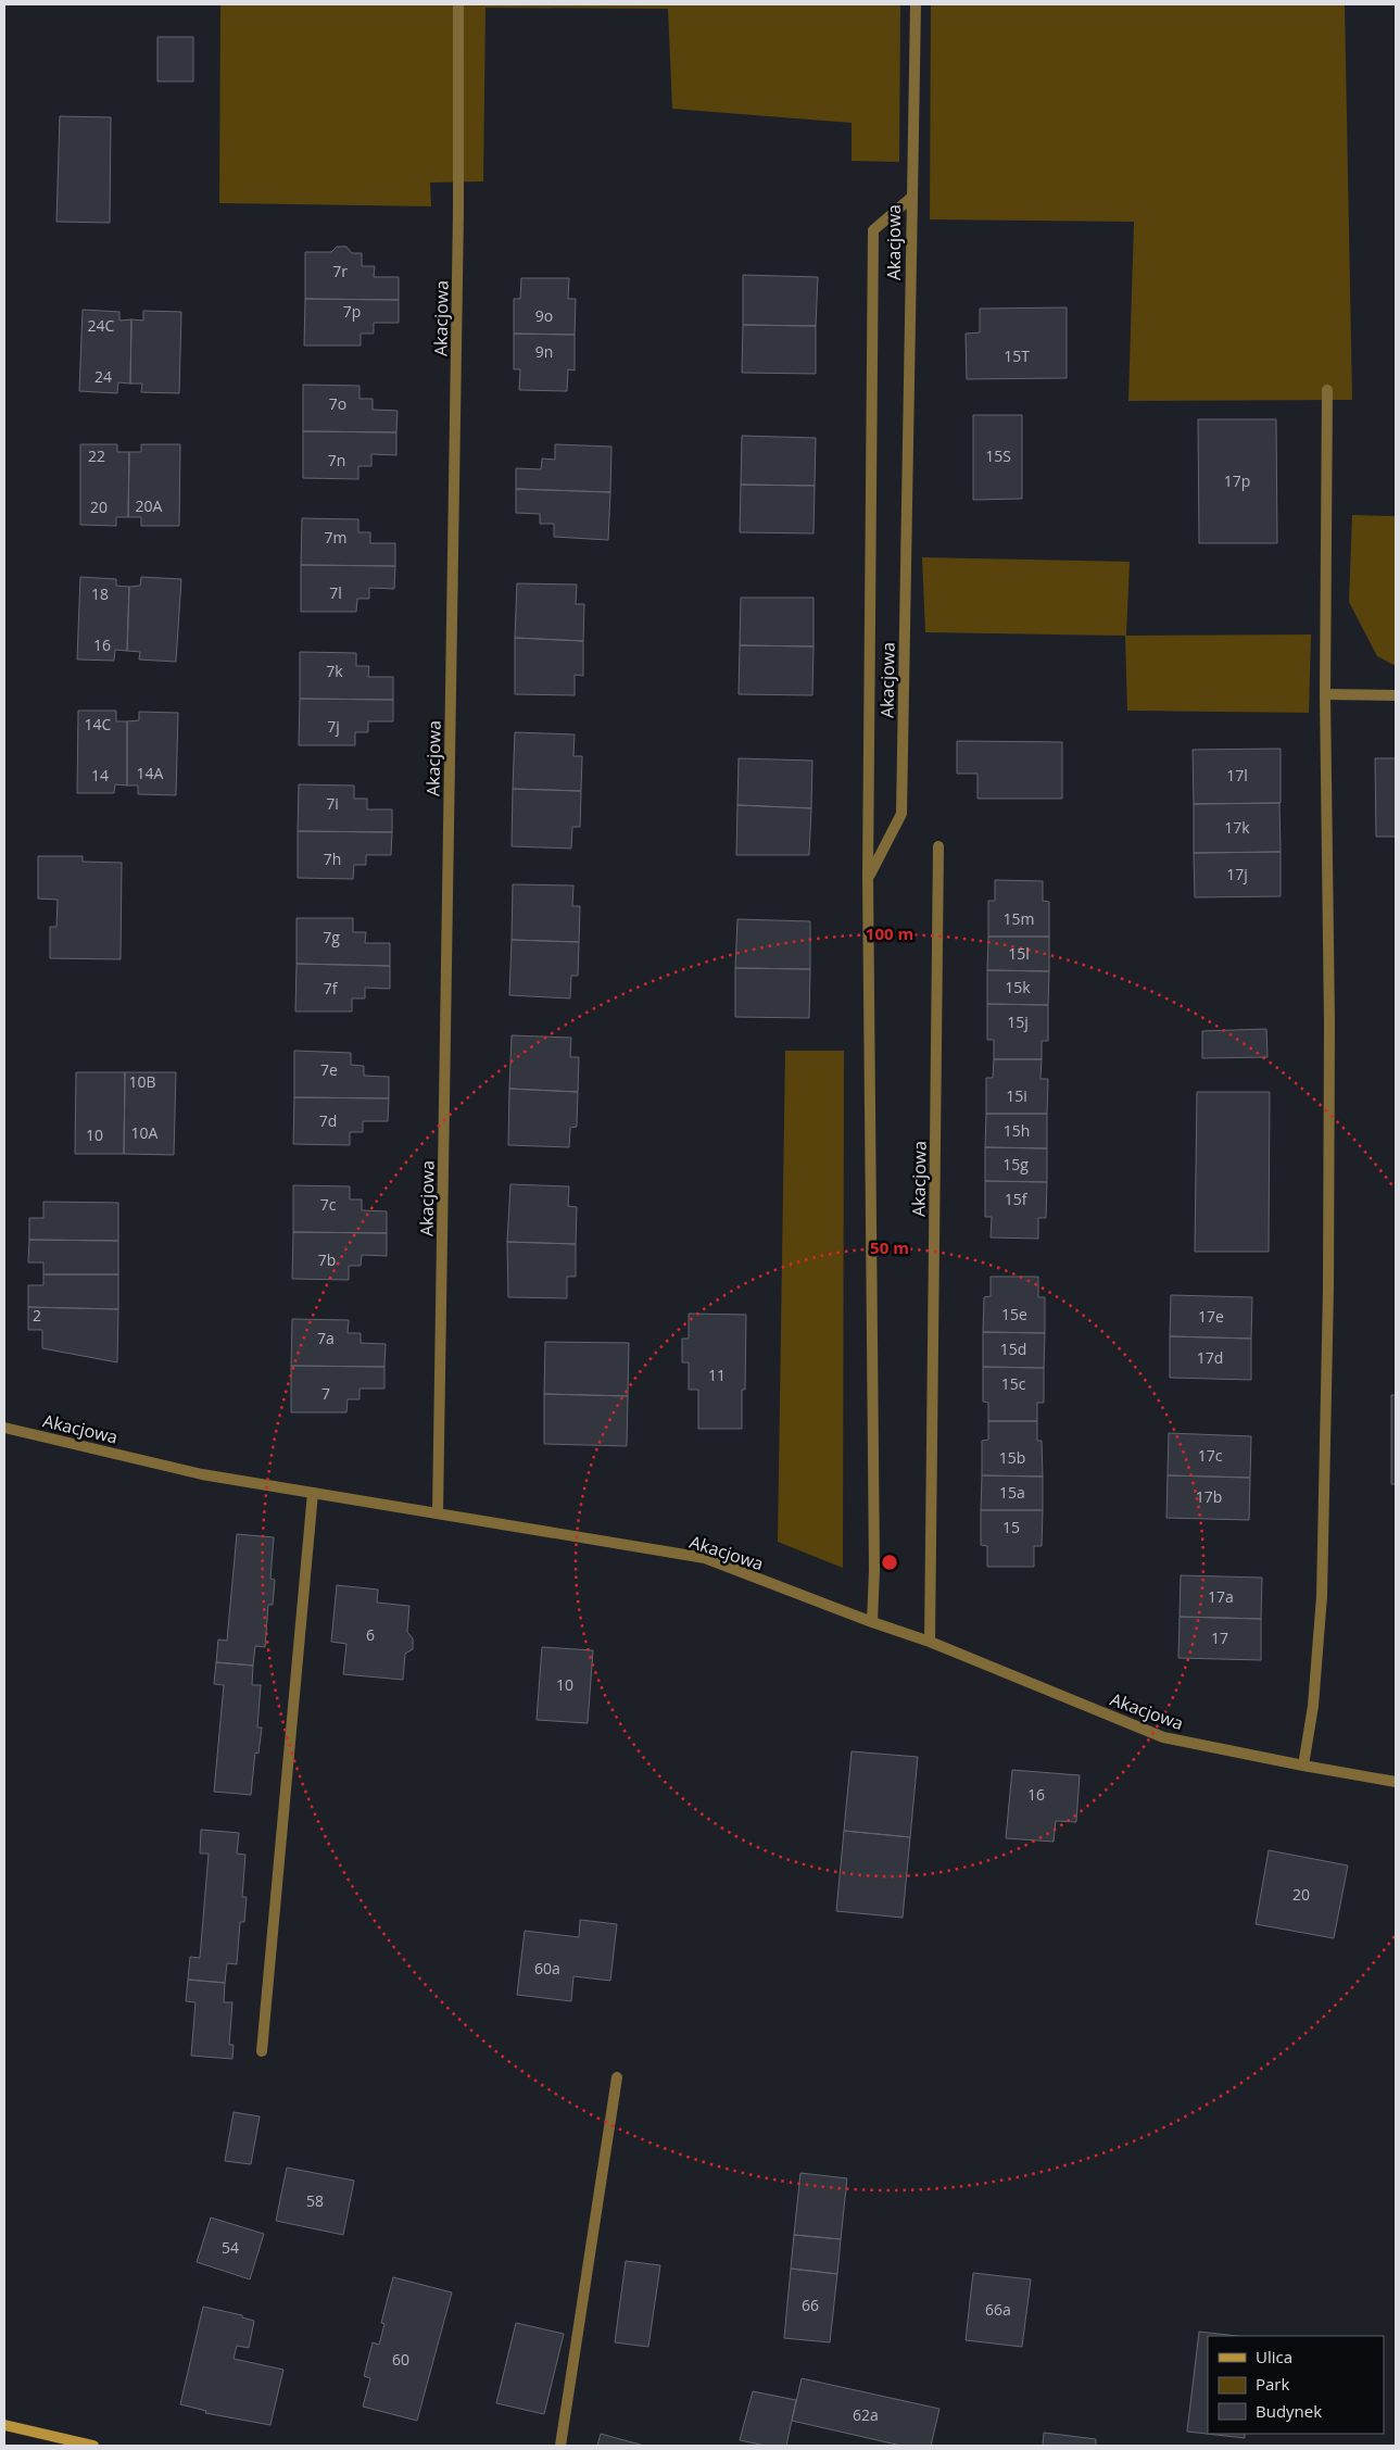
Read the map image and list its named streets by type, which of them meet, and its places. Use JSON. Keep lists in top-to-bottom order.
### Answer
{
  "streets": {
    "street": ["Akacjowa"]
  },
  "house_numbers": [
    "7r",
    "7p",
    "9o",
    "24C",
    "9n",
    "15T",
    "24",
    "7o",
    "22",
    "15S",
    "7n",
    "17p",
    "20A",
    "20",
    "7m",
    "7l",
    "18",
    "16",
    "7k",
    "14C",
    "7j",
    "14A",
    "14",
    "17l",
    "7i",
    "17k",
    "7h",
    "17j",
    "15m",
    "7g",
    "15l",
    "15k",
    "7f",
    "15j",
    "7e",
    "10B",
    "15i",
    "7d",
    "15h",
    "10A",
    "10",
    "15g",
    "15f",
    "7c",
    "7b",
    "15e",
    "2",
    "17e",
    "7a",
    "15d",
    "17d",
    "11",
    "15c",
    "7",
    "17c",
    "15b",
    "15a",
    "17b",
    "15",
    "17a",
    "6",
    "17",
    "10",
    "16",
    "20",
    "60a",
    "58",
    "54",
    "66",
    "66a",
    "60",
    "62a"
  ],
  "legend": ["Ulica", "Park", "Budynek"],
  "rings": ["100 m", "50 m"]
}
